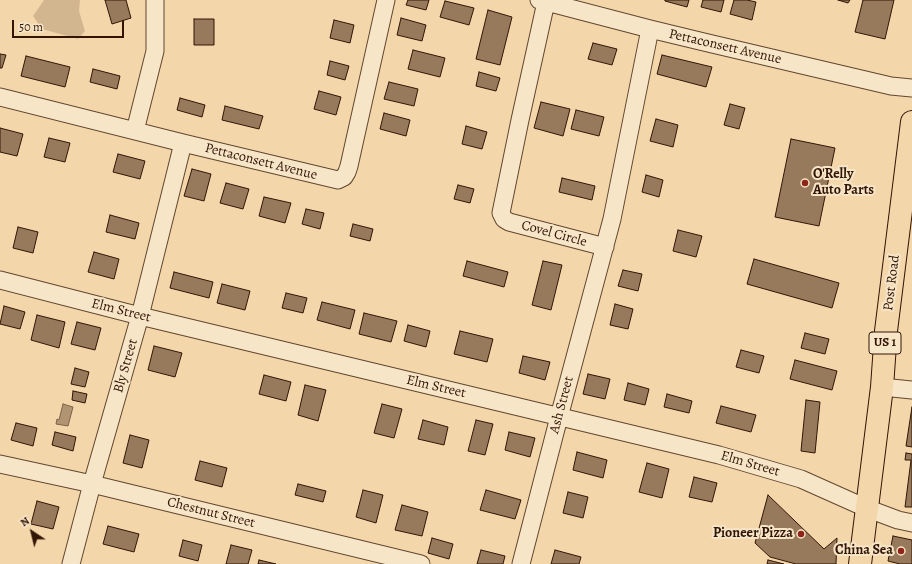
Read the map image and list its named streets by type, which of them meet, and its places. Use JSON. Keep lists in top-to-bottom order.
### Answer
{
  "streets": {
    "main road": ["Post Road", "US 1"],
    "street": [
      "Pettaconsett Avenue",
      "Covel Circle",
      "Elm Street",
      "Bly Street",
      "Ash Street",
      "Chestnut Street"
    ]
  },
  "crossings": [
    ["Pettaconsett Avenue", "Covel Circle"],
    ["Pettaconsett Avenue", "Bly Street"],
    ["Covel Circle", "Ash Street"],
    ["Post Road", "Elm Street"],
    ["Elm Street", "Bly Street"],
    ["Elm Street", "Ash Street"],
    ["Bly Street", "Chestnut Street"]
  ],
  "places": ["O'Relly Auto Parts", "Pioneer Pizza", "China Sea"],
  "scale_bar": "50 m",
  "north": "top left"
}
